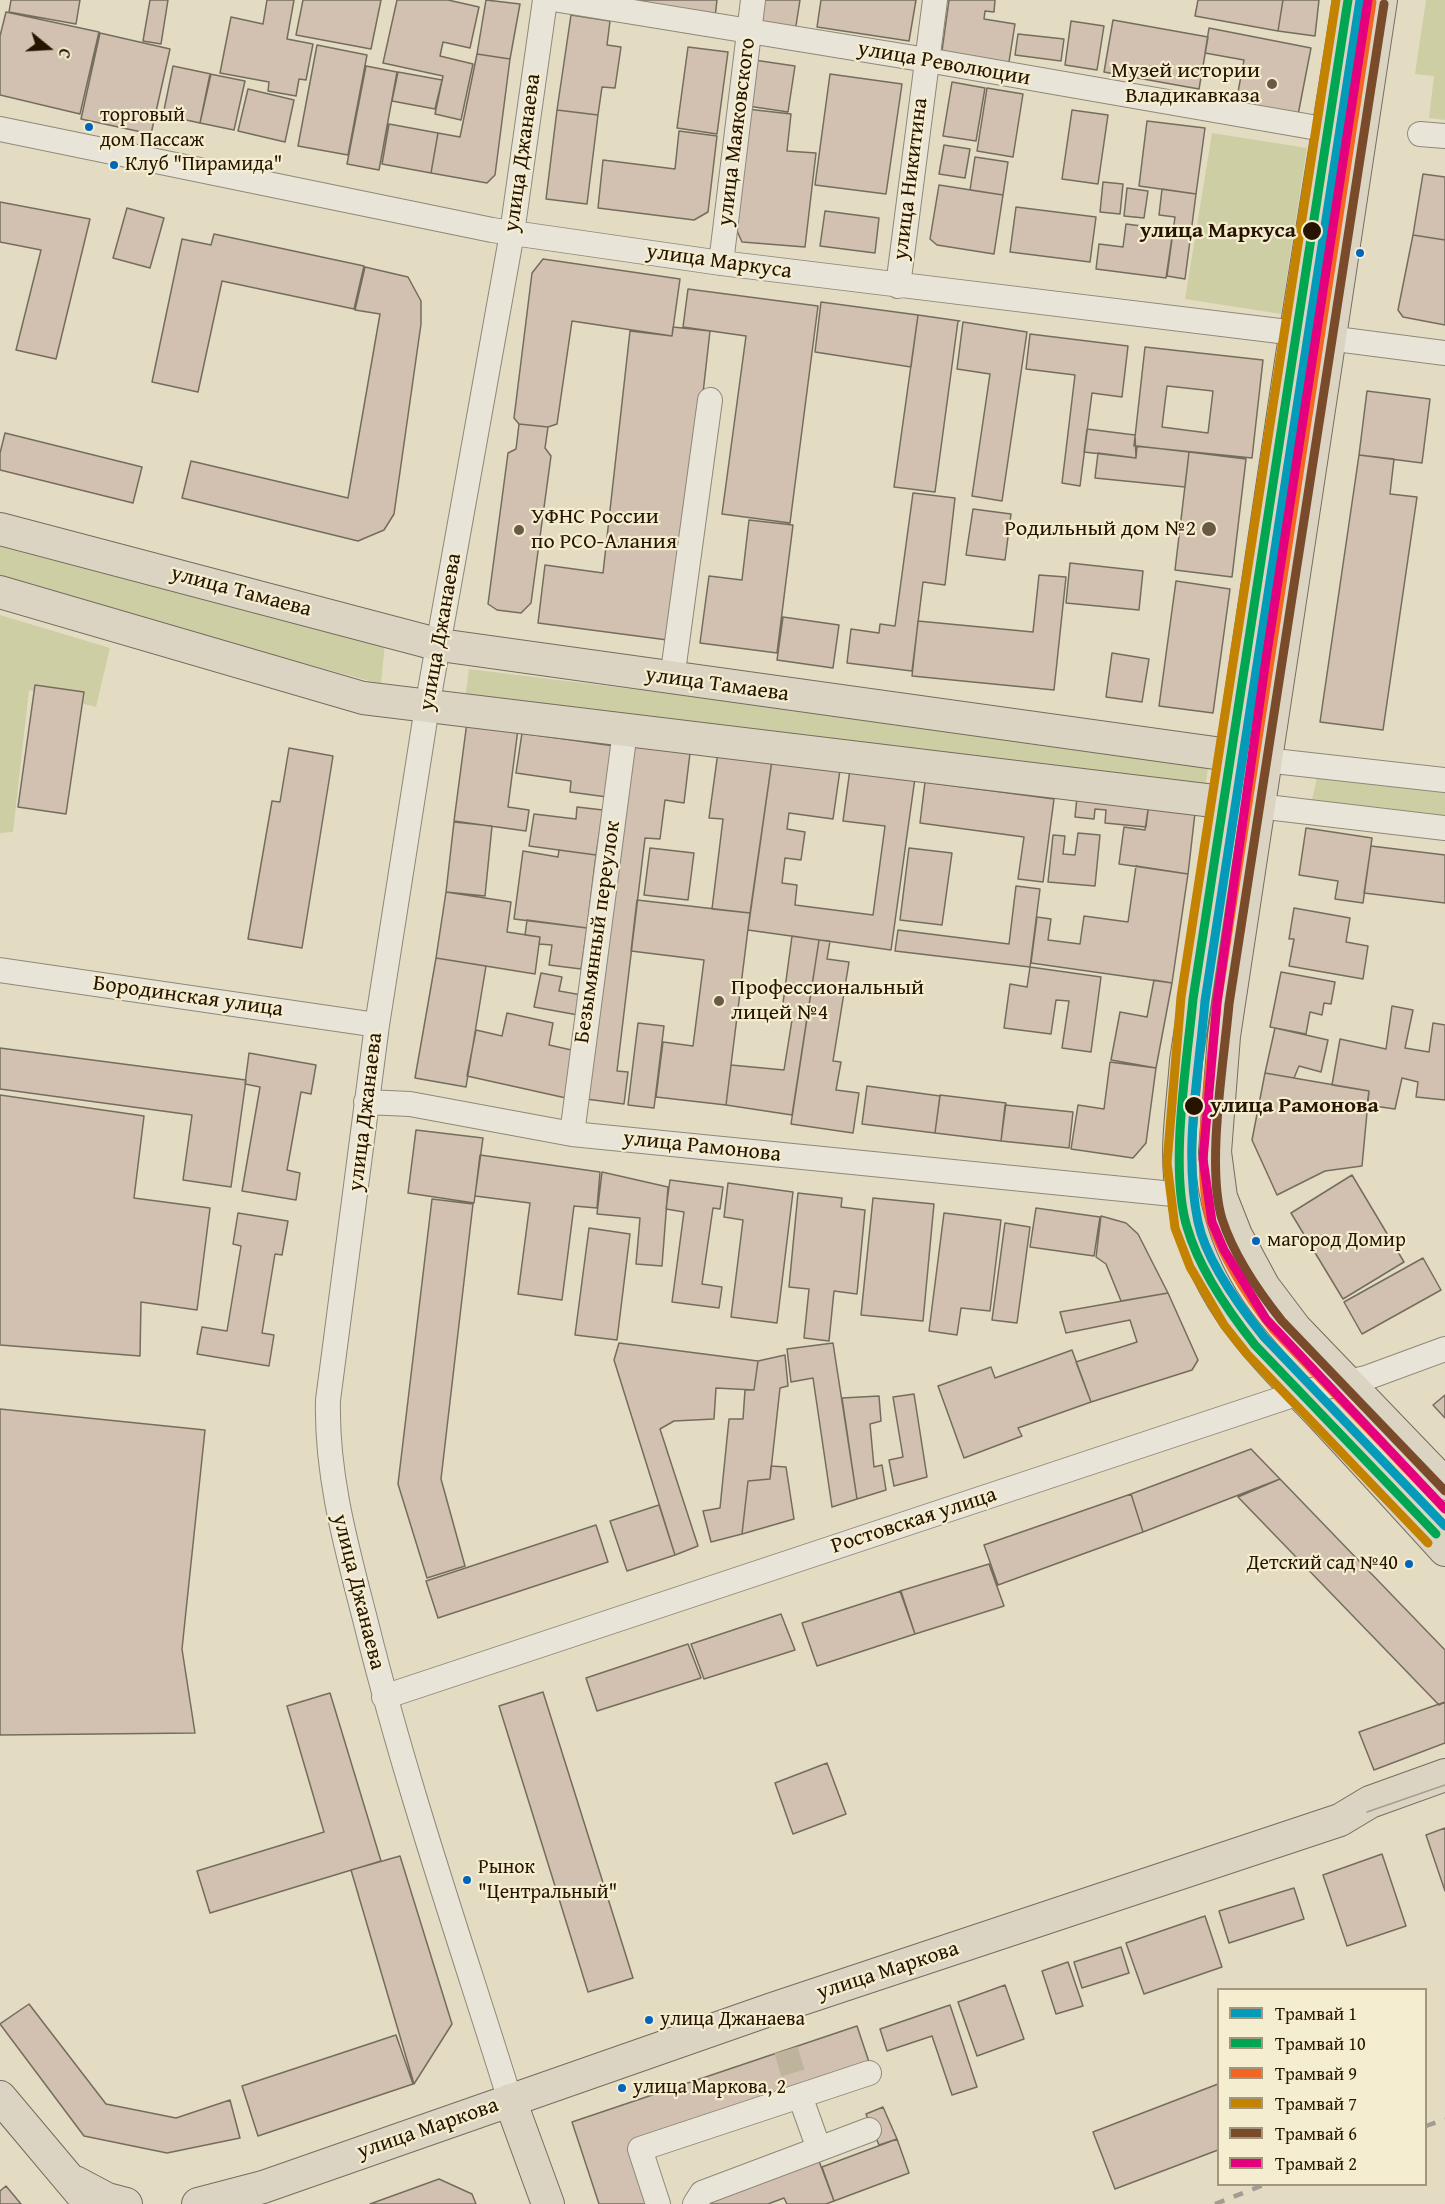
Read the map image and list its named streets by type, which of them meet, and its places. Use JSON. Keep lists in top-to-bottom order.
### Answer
{
  "streets": {
    "main road": [
      "улица Джанаева",
      "улица Маркуса",
      "улица Тамаева",
      "улица Маркова"
    ],
    "street": [
      "улица Революции",
      "улица Маяковского",
      "улица Никитина",
      "Безымянный переулок",
      "Бородинская улица",
      "улица Рамонова",
      "Ростовская улица"
    ]
  },
  "crossings": [
    ["улица Революции", "улица Маяковского"],
    ["улица Революции", "улица Никитина"],
    ["улица Маяковского", "улица Маркуса"],
    ["улица Джанаева", "улица Маркуса"],
    ["улица Джанаева", "улица Тамаева"],
    ["улица Джанаева", "Бородинская улица"],
    ["улица Джанаева", "улица Рамонова"],
    ["улица Джанаева", "Ростовская улица"],
    ["улица Джанаева", "улица Маркова"],
    ["улица Никитина", "улица Маркуса"],
    ["Безымянный переулок", "улица Рамонова"]
  ],
  "places": [
    "Музей истории Владикавказа",
    "торговый дом Пассаж",
    "Клуб \"Пирамида\"",
    "улица Маркуса",
    "Родильный дом №2",
    "УФНС России по РСО-Алания",
    "Профессиональный лицей №4",
    "улица Рамонова",
    "магород Домир",
    "Детский сад №40",
    "Рынок \"Центральный\"",
    "улица Джанаева",
    "улица Маркова, 2"
  ],
  "lines": [
    "tram line 1",
    "tram line 10",
    "tram line 7",
    "tram line 2",
    "tram line 9",
    "tram line 6"
  ],
  "legend": [
    "Трамвай 1",
    "Трамвай 10",
    "Трамвай 9",
    "Трамвай 7",
    "Трамвай 6",
    "Трамвай 2"
  ],
  "north": "right"
}
